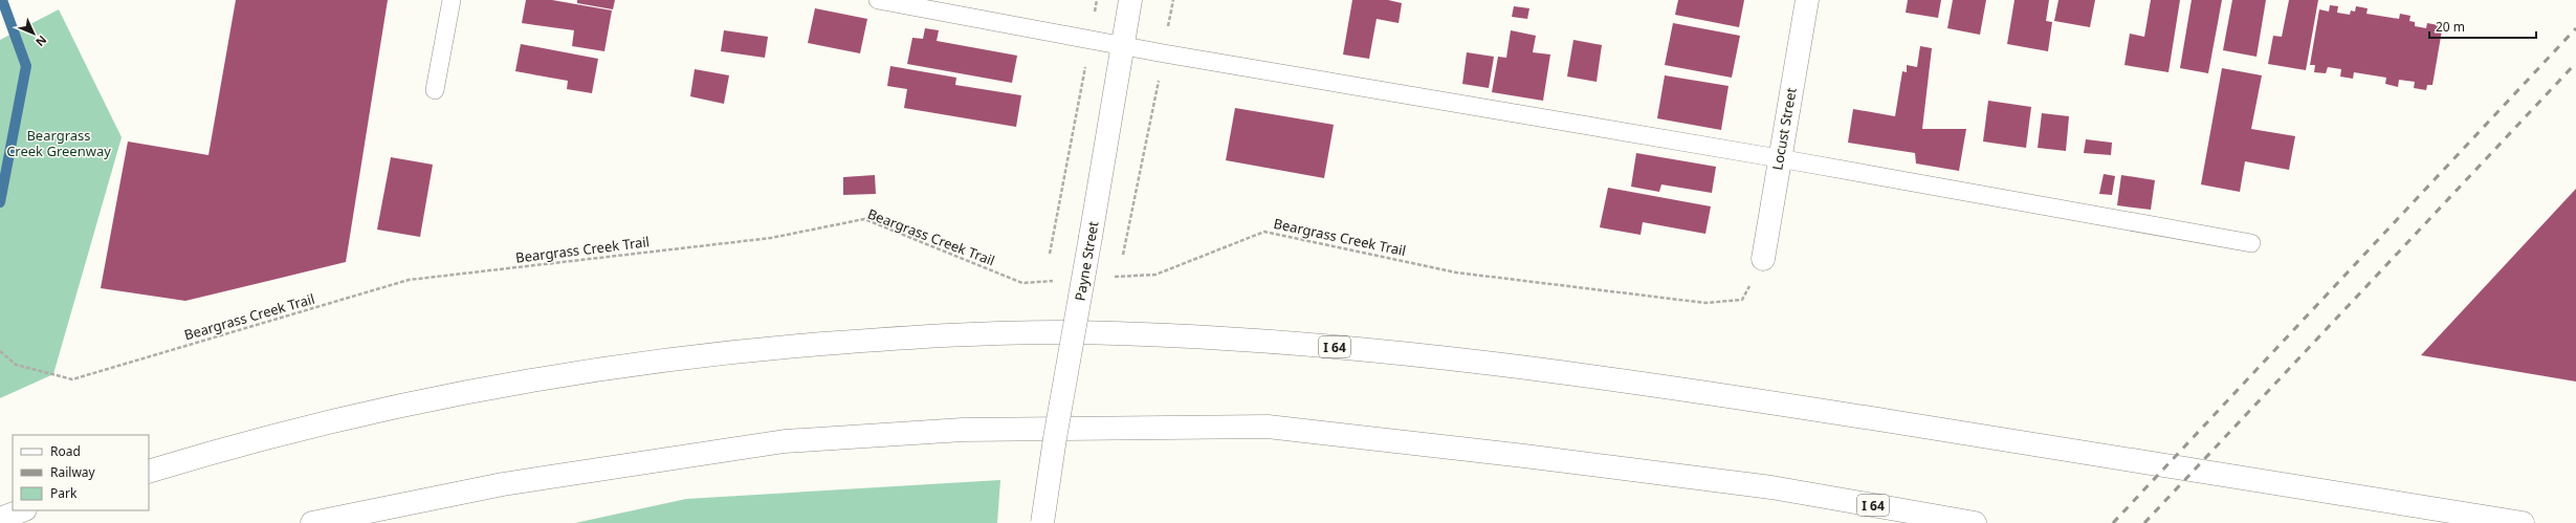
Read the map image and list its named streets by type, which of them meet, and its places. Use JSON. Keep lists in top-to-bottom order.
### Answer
{
  "streets": {
    "main road": ["Locust Street", "Payne Street", "I 64"],
    "path": ["Beargrass Creek Trail"]
  },
  "crossings": [
    ["Locust Street", "Beargrass Creek Trail"]
  ],
  "parks": ["Beargrass Creek Greenway"],
  "legend": ["Road", "Railway", "Park"],
  "scale_bar": "20 m",
  "north": "bottom right"
}
